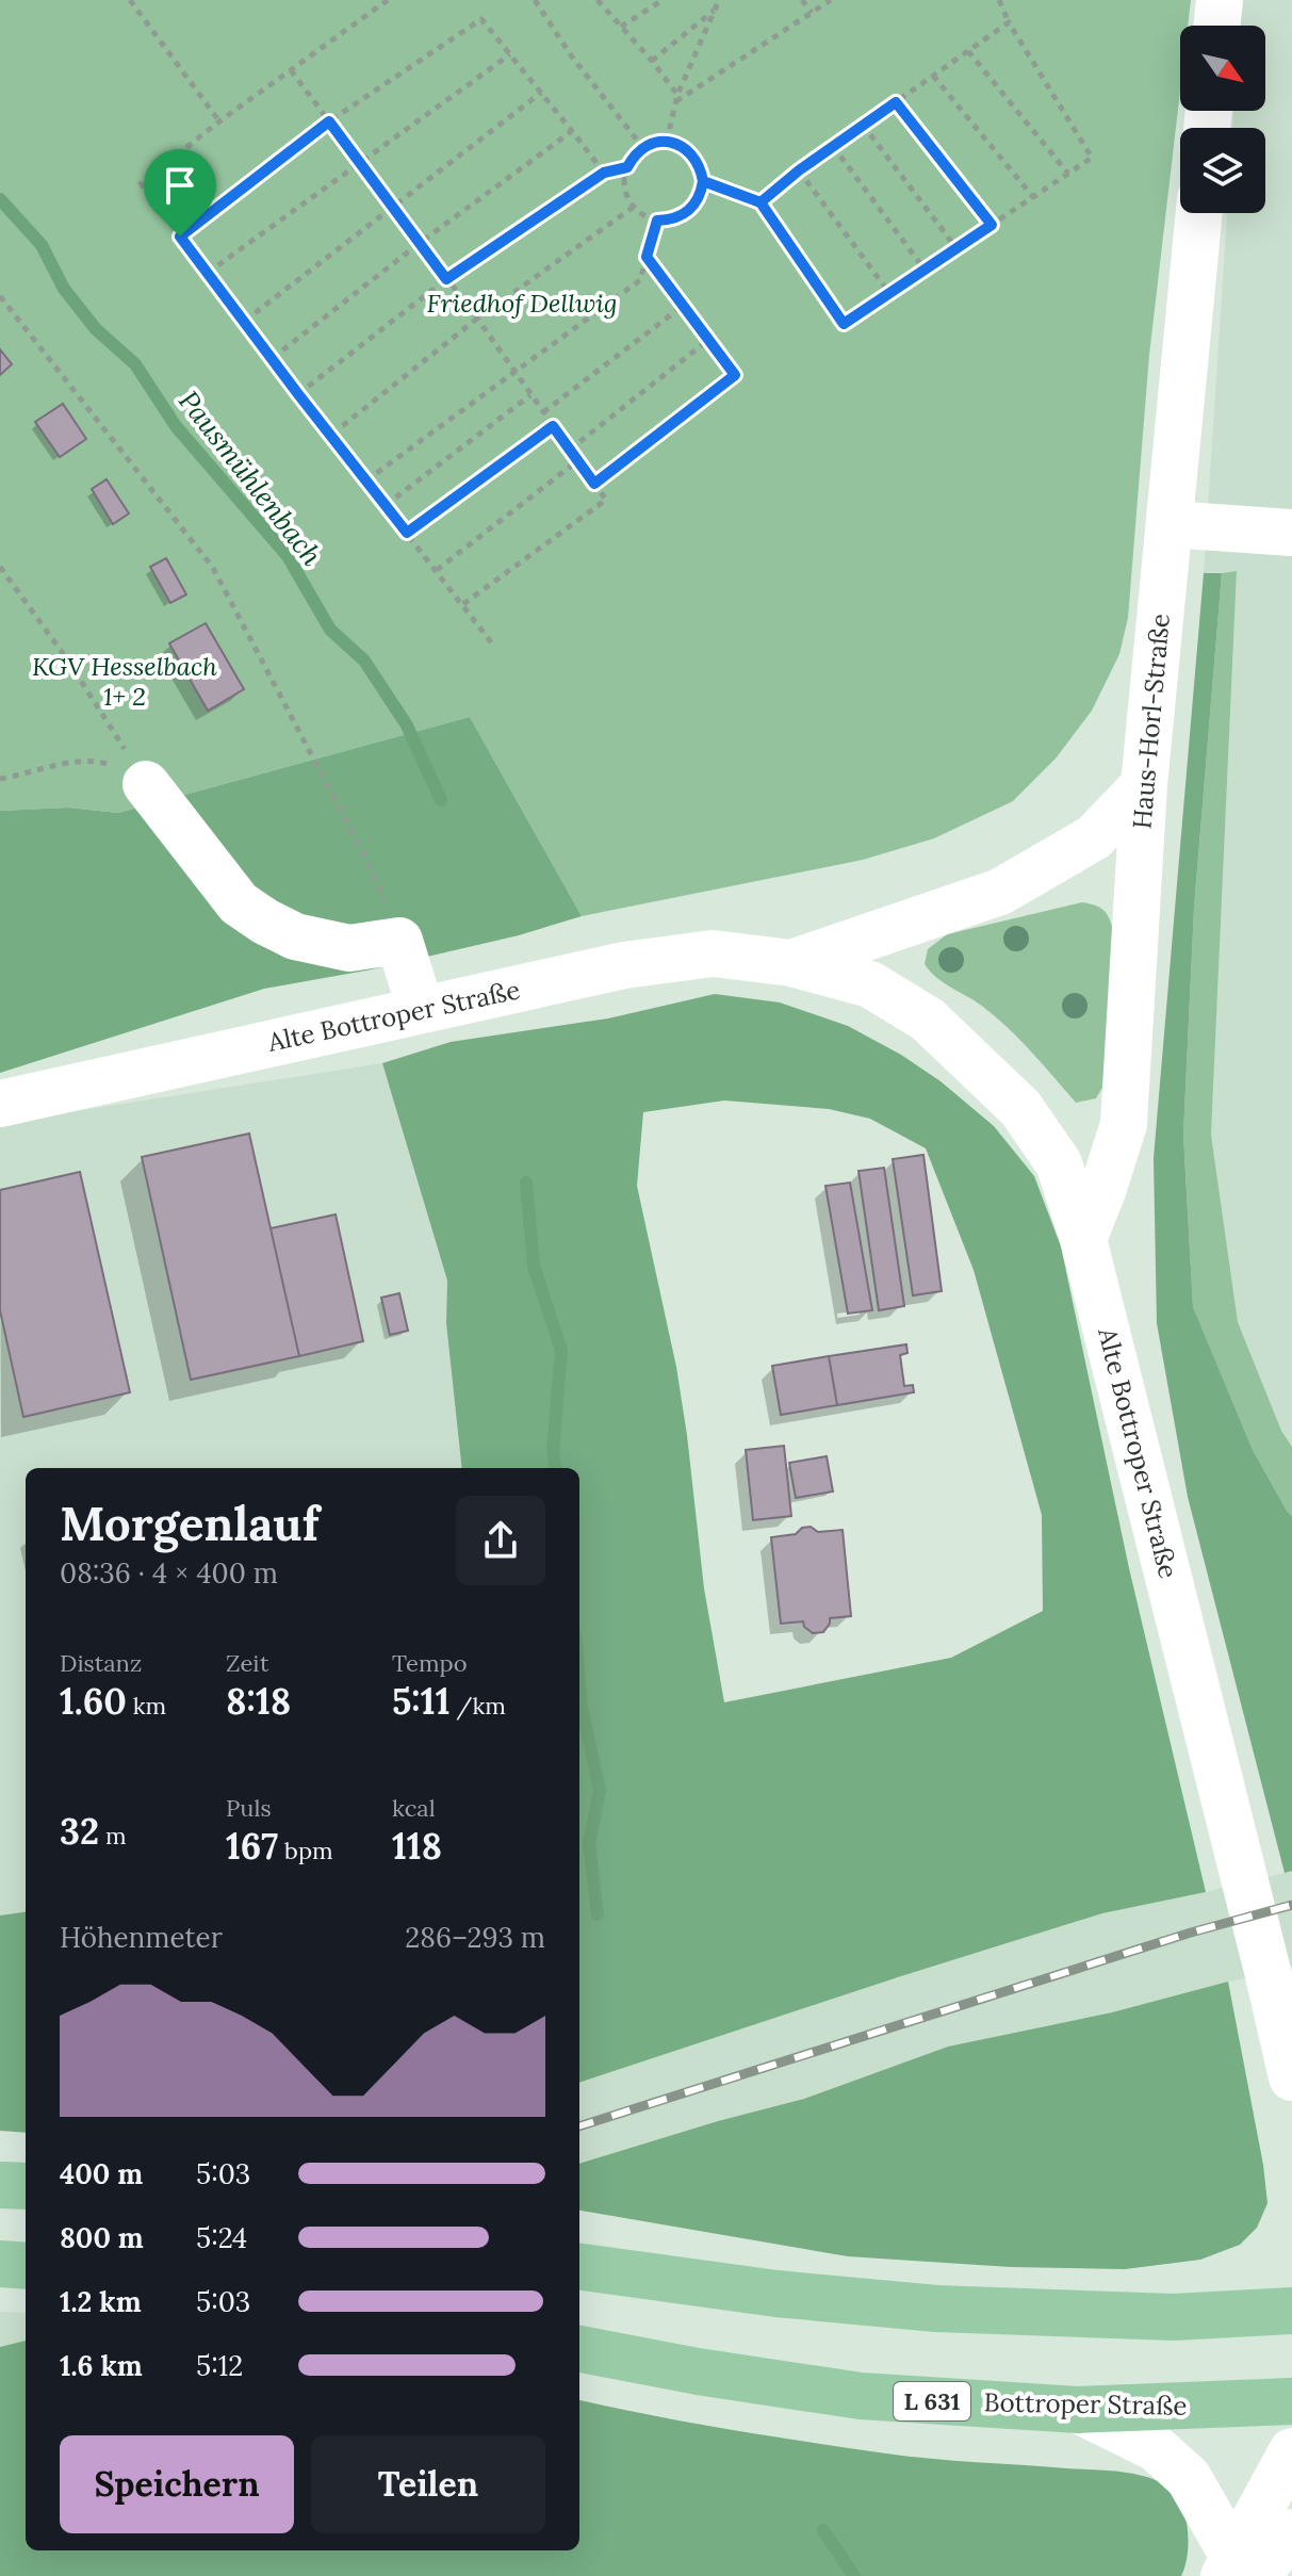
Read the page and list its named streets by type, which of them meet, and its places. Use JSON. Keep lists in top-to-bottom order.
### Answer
{
  "streets": {
    "main road": ["L 631", "Bottroper Straße"],
    "street": ["Haus-Horl-Straße", "Alte Bottroper Straße"]
  },
  "crossings": [
    ["Haus-Horl-Straße", "Alte Bottroper Straße"],
    ["L 631", "Bottroper Straße"]
  ],
  "water": ["Pausmühlenbach"],
  "parks": ["Friedhof Dellwig", "KGV Hesselbach 1+ 2"],
  "north": "bottom right",
  "page": {
    "heading": ["Morgenlauf", "08:36 · 4 × 400 m"],
    "stats": [
      ["Distanz", "1.60 km"],
      ["Zeit", "8:18"],
      ["Tempo", "5:11 /km"],
      ["32 m"],
      ["Puls", "167 bpm"],
      ["kcal", "118"]
    ],
    "chart": ["Höhenmeter", "286–293 m"],
    "list": [
      {
        "name": "400 m",
        "note": "5:03"
      },
      {
        "name": "800 m",
        "note": "5:24"
      },
      {
        "name": "1.2 km",
        "note": "5:03"
      },
      {
        "name": "1.6 km",
        "note": "5:12"
      }
    ],
    "buttons": ["Speichern", "Teilen"]
  }
}
